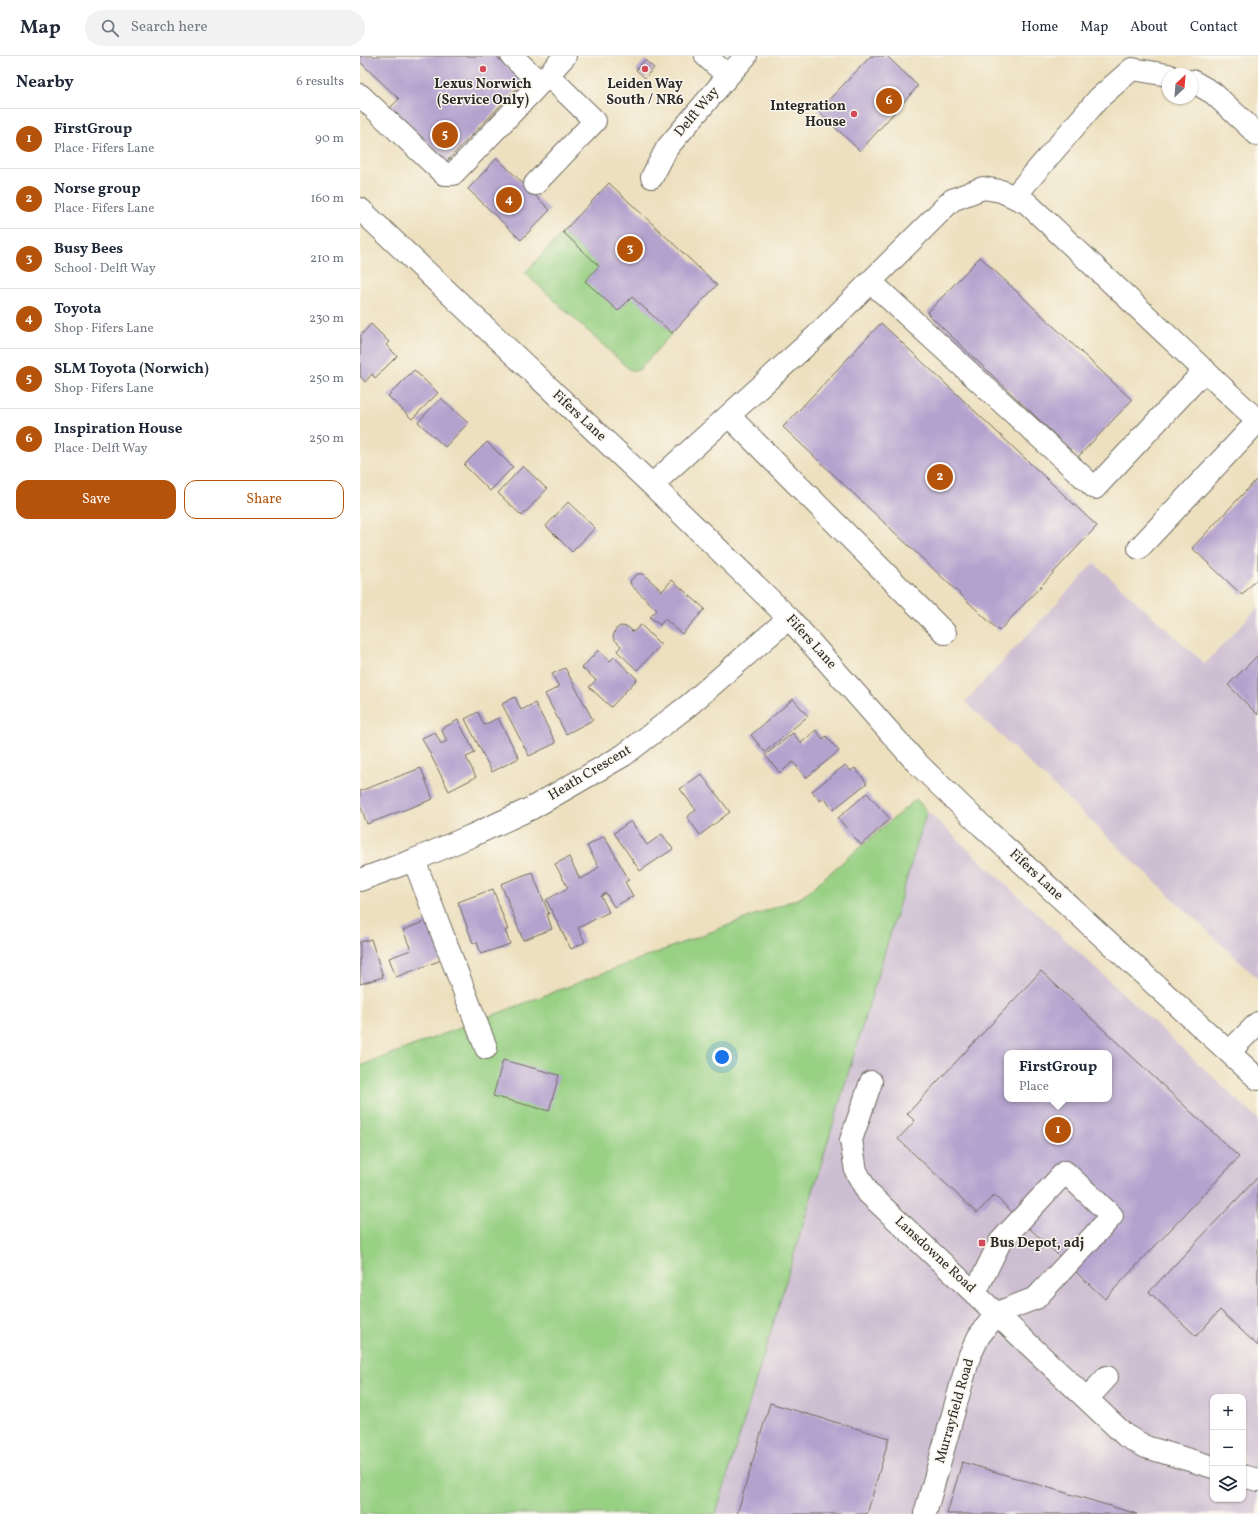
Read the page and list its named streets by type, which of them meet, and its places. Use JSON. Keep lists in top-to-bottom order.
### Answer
{
  "streets": {
    "street": [
      "Delft Way",
      "Fifers Lane",
      "Heath Crescent",
      "Lansdowne Road",
      "Murrayfield Road"
    ]
  },
  "crossings": [
    ["Fifers Lane", "Heath Crescent"],
    ["Lansdowne Road", "Murrayfield Road"]
  ],
  "places": {
    "other": ["Lexus Norwich (Service Only)", "Leiden Way South / NR6", "Integration House"],
    "transit": ["Bus Depot, adj"]
  },
  "north": "top right",
  "page": {
    "header": "Map",
    "search": "Search here",
    "nav": [
      "Home",
      "Map",
      "About",
      "Contact"
    ],
    "heading": ["Nearby", "6 results"],
    "pins": [
      "6",
      "5",
      "4",
      "3",
      "2",
      "1"
    ],
    "list": [
      {
        "mark": "1",
        "name": "FirstGroup",
        "note": "Place · Fifers Lane",
        "value": "90 m"
      },
      {
        "mark": "2",
        "name": "Norse group",
        "note": "Place · Fifers Lane",
        "value": "160 m"
      },
      {
        "mark": "3",
        "name": "Busy Bees",
        "note": "School · Delft Way",
        "value": "210 m"
      },
      {
        "mark": "4",
        "name": "Toyota",
        "note": "Shop · Fifers Lane",
        "value": "230 m"
      },
      {
        "mark": "5",
        "name": "SLM Toyota (Norwich)",
        "note": "Shop · Fifers Lane",
        "value": "250 m"
      },
      {
        "mark": "6",
        "name": "Inspiration House",
        "note": "Place · Delft Way",
        "value": "250 m"
      }
    ],
    "buttons": ["Save", "Share"],
    "popup": ["FirstGroup", "Place"],
    "map_buttons": ["+", "−"]
  }
}
